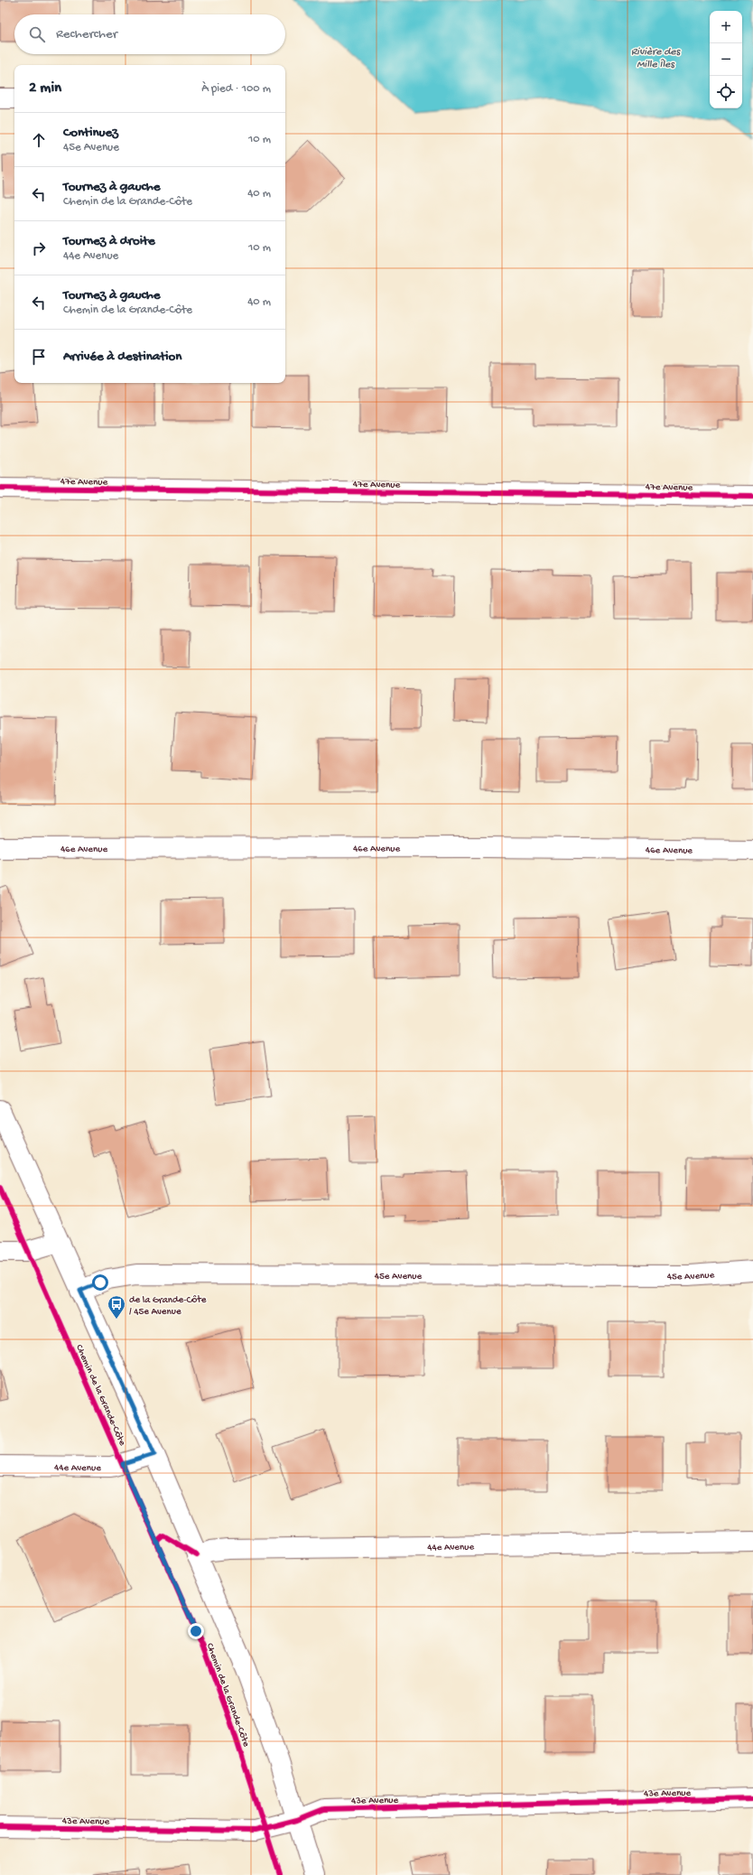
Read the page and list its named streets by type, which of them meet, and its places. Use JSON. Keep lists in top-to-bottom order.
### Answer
{
  "streets": {
    "street": [
      "47e Avenue",
      "46e Avenue",
      "45e Avenue",
      "44e Avenue",
      "43e Avenue"
    ],
    "cycle path": ["Chemin de la Grande-Côte"]
  },
  "water": ["Rivière des Mille Îles"],
  "places": {
    "bus stop": ["de la Grande-Côte / 45e Avenue"]
  },
  "page": {
    "map_buttons": ["+", "−"],
    "search": "Rechercher",
    "heading": ["2 min", "À pied · 100 m"],
    "list": [
      ["Continuez", "45e Avenue", "10 m"],
      ["Tournez à gauche", "Chemin de la Grande-Côte", "40 m"],
      ["Tournez à droite", "44e Avenue", "10 m"],
      ["Tournez à gauche", "Chemin de la Grande-Côte", "40 m"],
      "Arrivée à destination"
    ]
  }
}
